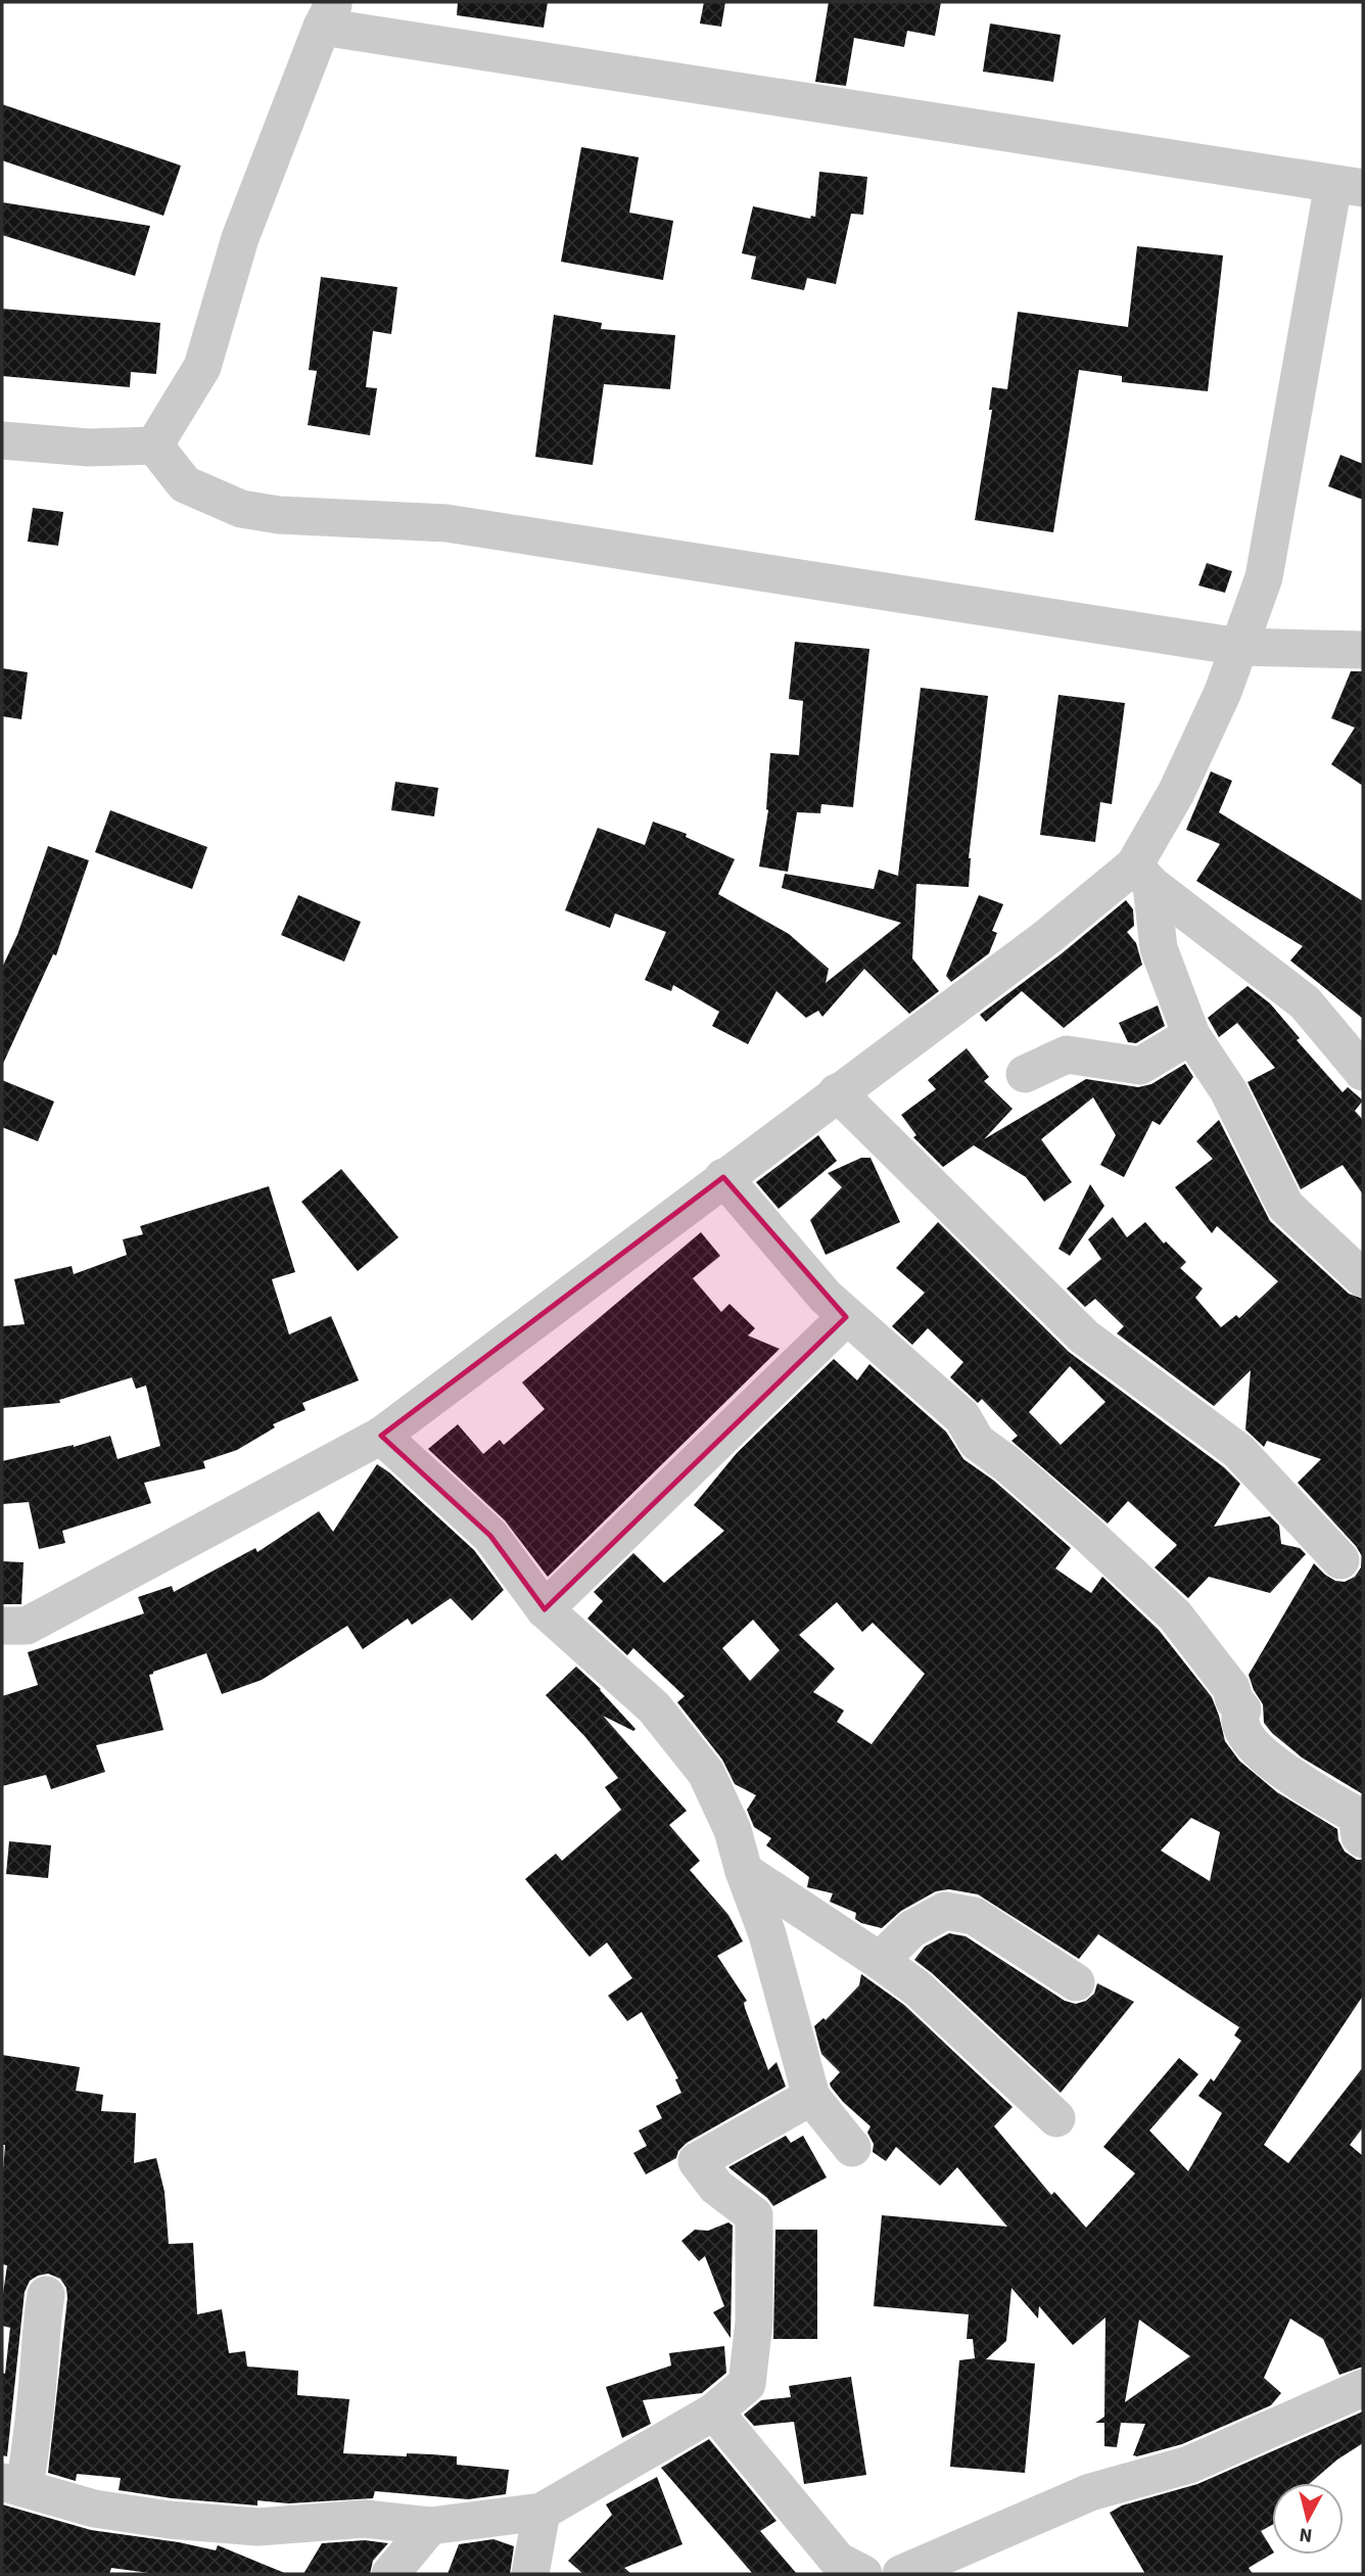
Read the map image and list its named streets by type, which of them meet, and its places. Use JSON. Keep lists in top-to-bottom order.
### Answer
{
  "north": "bottom"
}
